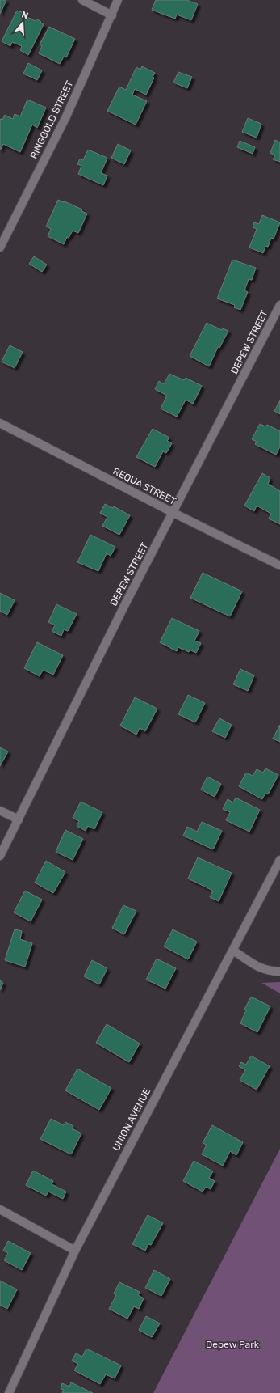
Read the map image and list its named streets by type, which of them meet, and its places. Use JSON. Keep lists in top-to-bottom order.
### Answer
{
  "streets": {
    "street": [
      "RINGGOLD STREET",
      "DEPEW STREET",
      "REQUA STREET",
      "UNION AVENUE"
    ]
  },
  "crossings": [
    ["DEPEW STREET", "REQUA STREET"]
  ],
  "parks": ["Depew Park"],
  "north": "top"
}
